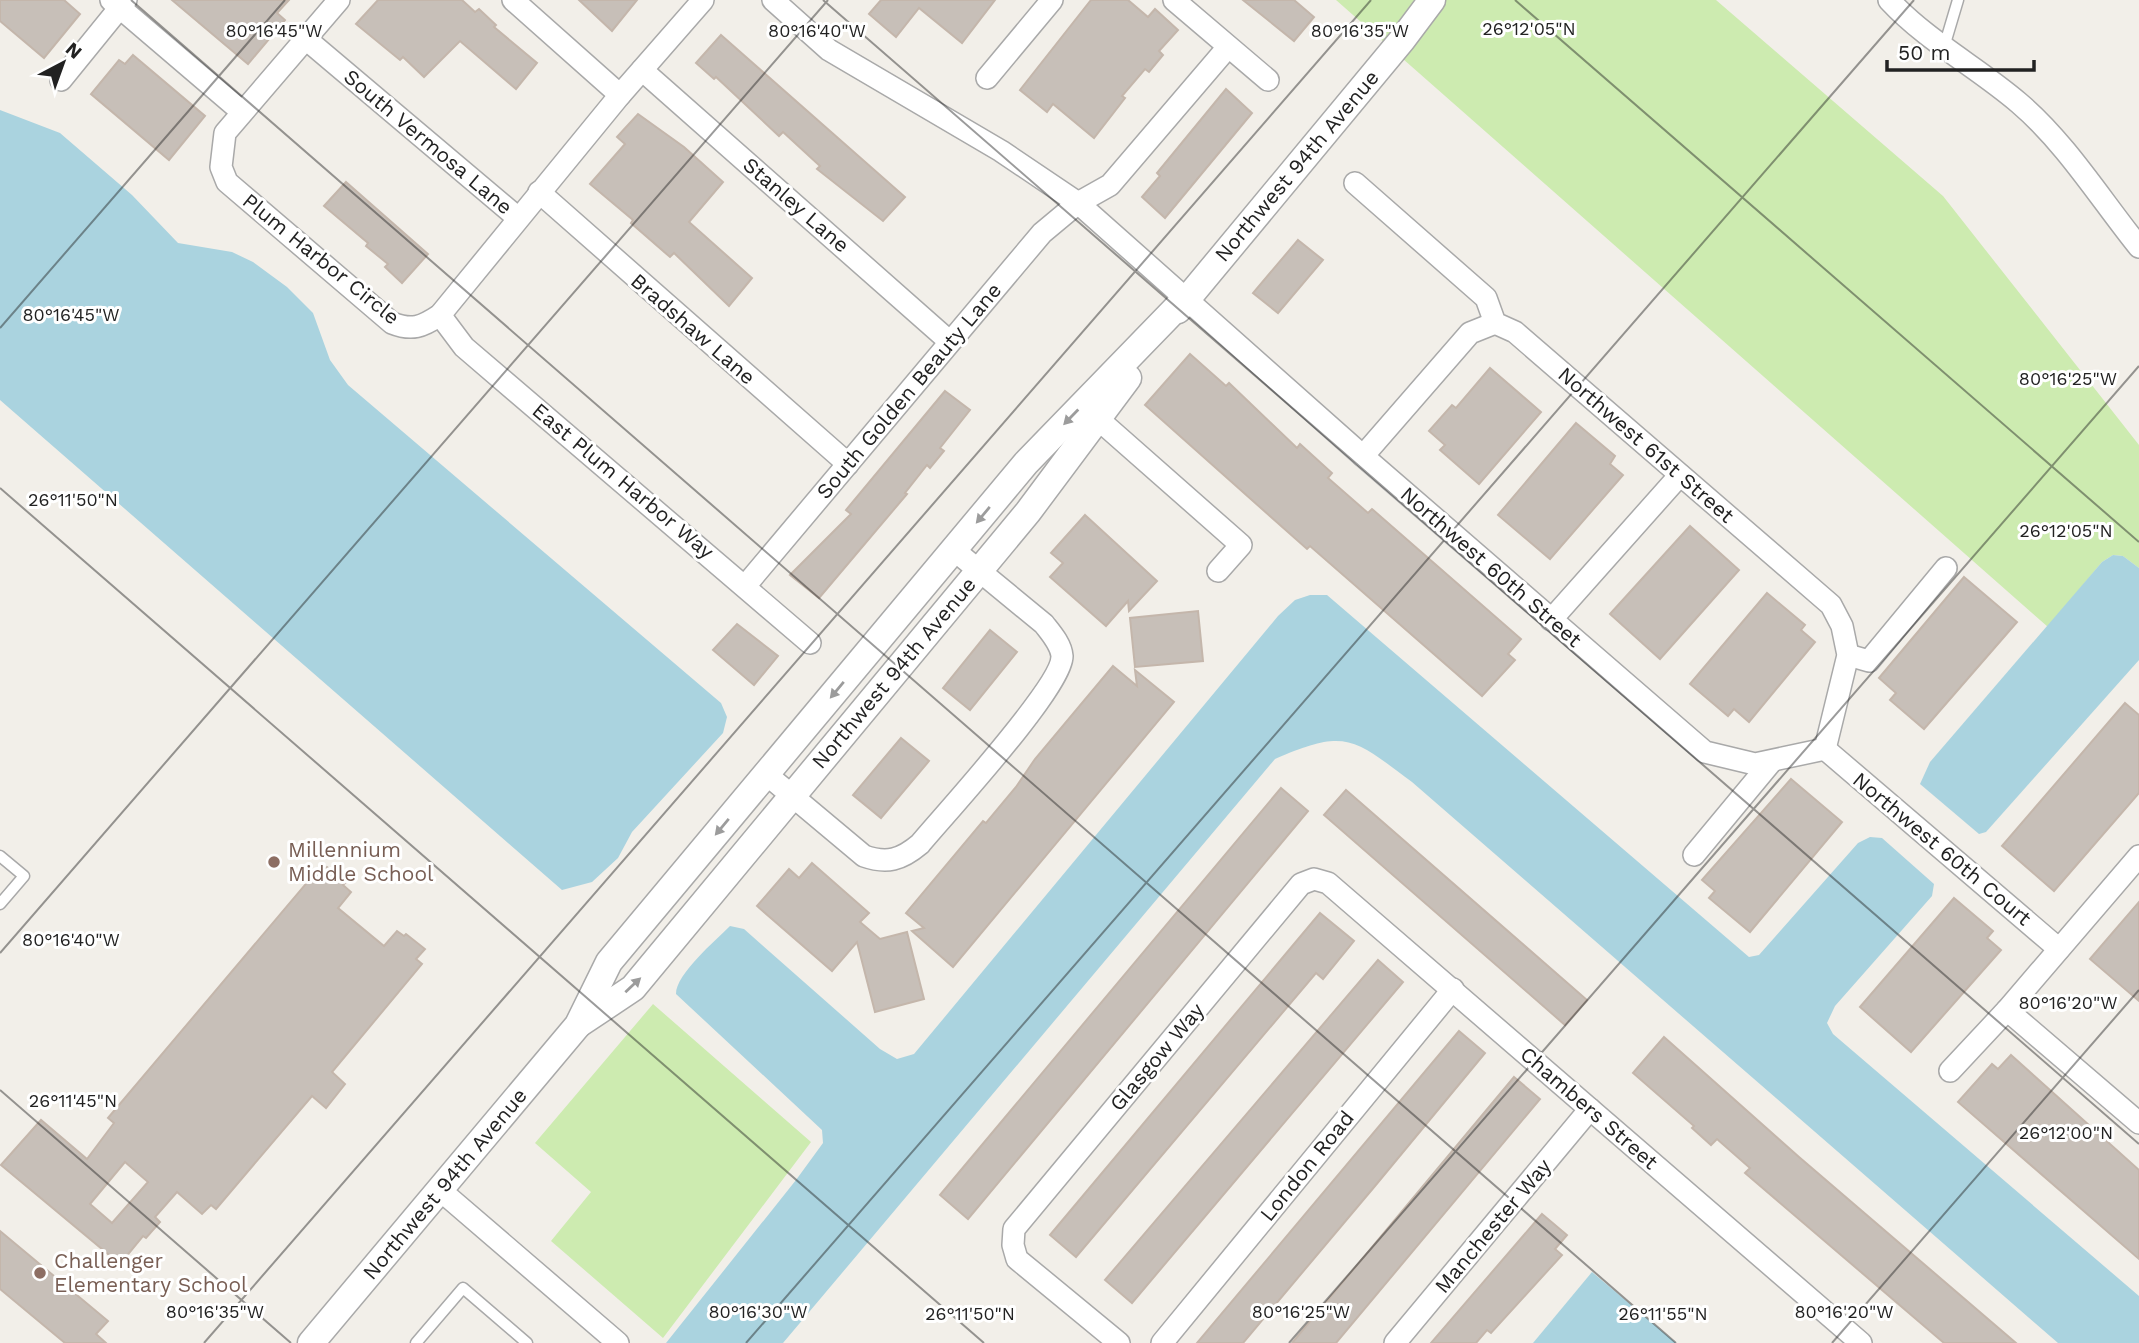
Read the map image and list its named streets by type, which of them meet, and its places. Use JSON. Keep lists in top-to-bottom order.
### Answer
{
  "streets": {
    "street": [
      "South Vermosa Lane",
      "Northwest 94th Avenue",
      "Stanley Lane",
      "Plum Harbor Circle",
      "Bradshaw Lane",
      "South Golden Beauty Lane",
      "Northwest 61st Street",
      "East Plum Harbor Way",
      "Northwest 60th Street",
      "Northwest 60th Court",
      "Glasgow Way",
      "Chambers Street",
      "London Road",
      "Manchester Way"
    ]
  },
  "crossings": [
    ["South Vermosa Lane", "Plum Harbor Circle"],
    ["Northwest 94th Avenue", "Northwest 60th Street"],
    ["Stanley Lane", "Plum Harbor Circle"],
    ["Stanley Lane", "South Golden Beauty Lane"],
    ["Plum Harbor Circle", "Bradshaw Lane"],
    ["Plum Harbor Circle", "East Plum Harbor Way"],
    ["Bradshaw Lane", "South Golden Beauty Lane"],
    ["South Golden Beauty Lane", "East Plum Harbor Way"],
    ["South Golden Beauty Lane", "Northwest 60th Street"],
    ["Northwest 61st Street", "Northwest 60th Street"],
    ["Northwest 61st Street", "Northwest 60th Court"],
    ["Northwest 60th Street", "Northwest 60th Court"],
    ["Glasgow Way", "Chambers Street"],
    ["Chambers Street", "London Road"],
    ["Chambers Street", "Manchester Way"]
  ],
  "places": ["Millennium Middle School", "Challenger Elementary School"],
  "scale_bar": "50 m",
  "north": "top right",
  "coordinates": [
    "26°12'05\"N",
    "80°16'45\"W",
    "80°16'40\"W",
    "80°16'35\"W",
    "80°16'25\"W",
    "26°11'50\"N",
    "80°16'20\"W",
    "26°11'45\"N",
    "26°12'00\"N",
    "80°16'30\"W",
    "26°11'55\"N"
  ]
}
